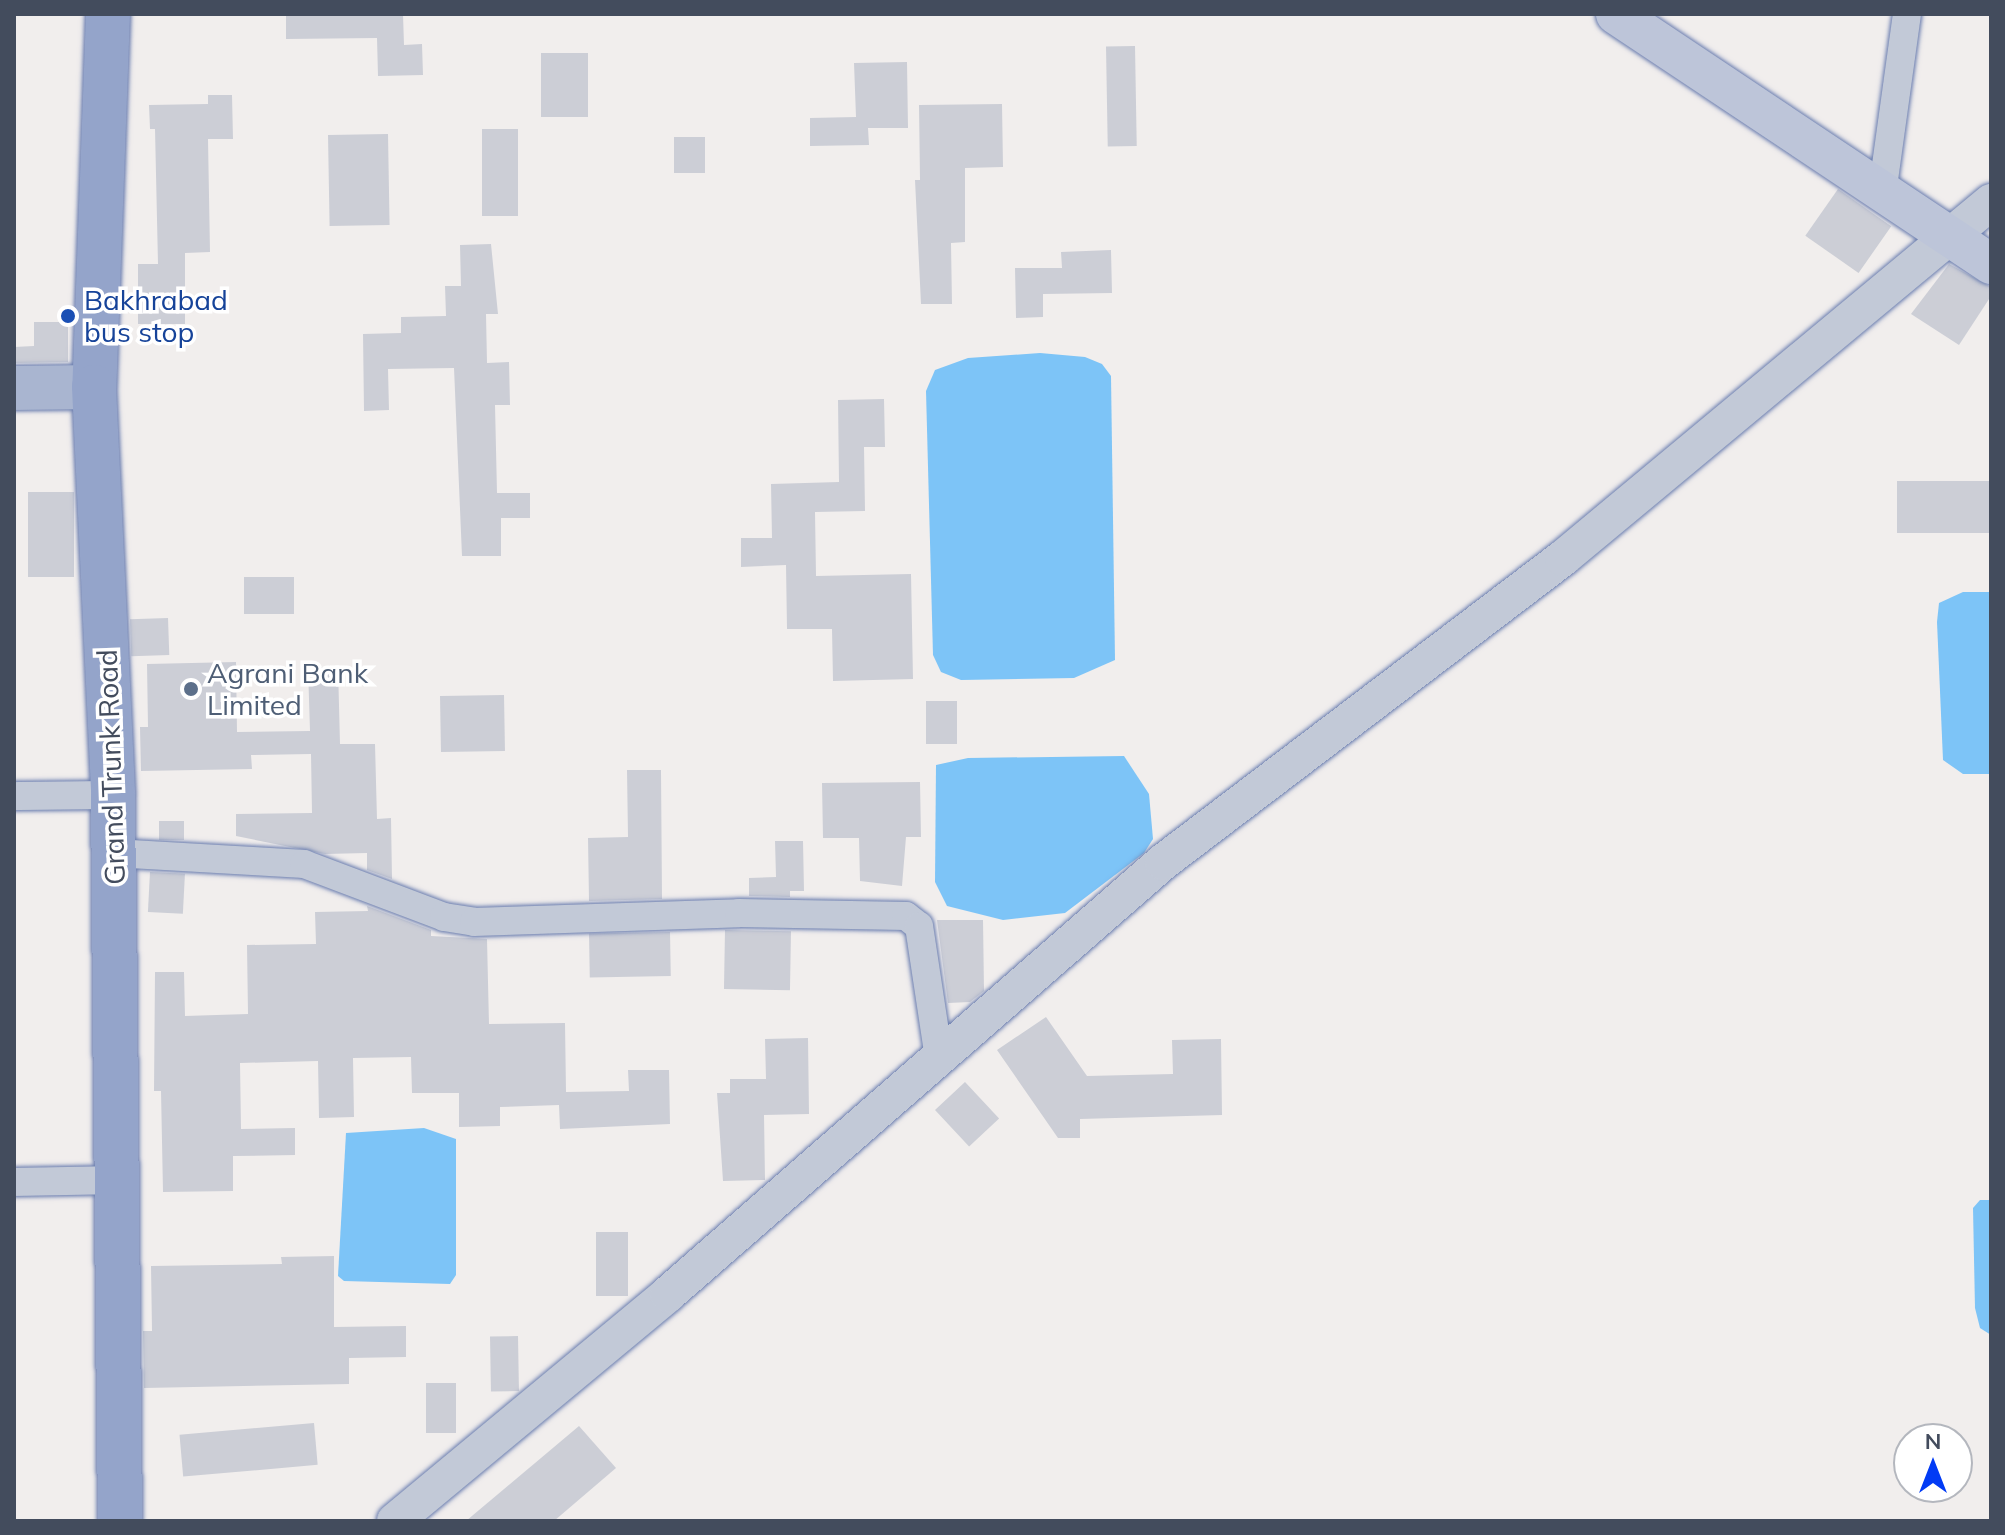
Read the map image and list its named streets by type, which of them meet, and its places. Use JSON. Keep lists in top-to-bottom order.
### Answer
{
  "streets": {
    "highway": ["Grand Trunk Road"]
  },
  "places": ["Bakhrabad bus stop", "Agrani Bank Limited"],
  "north": "top"
}
